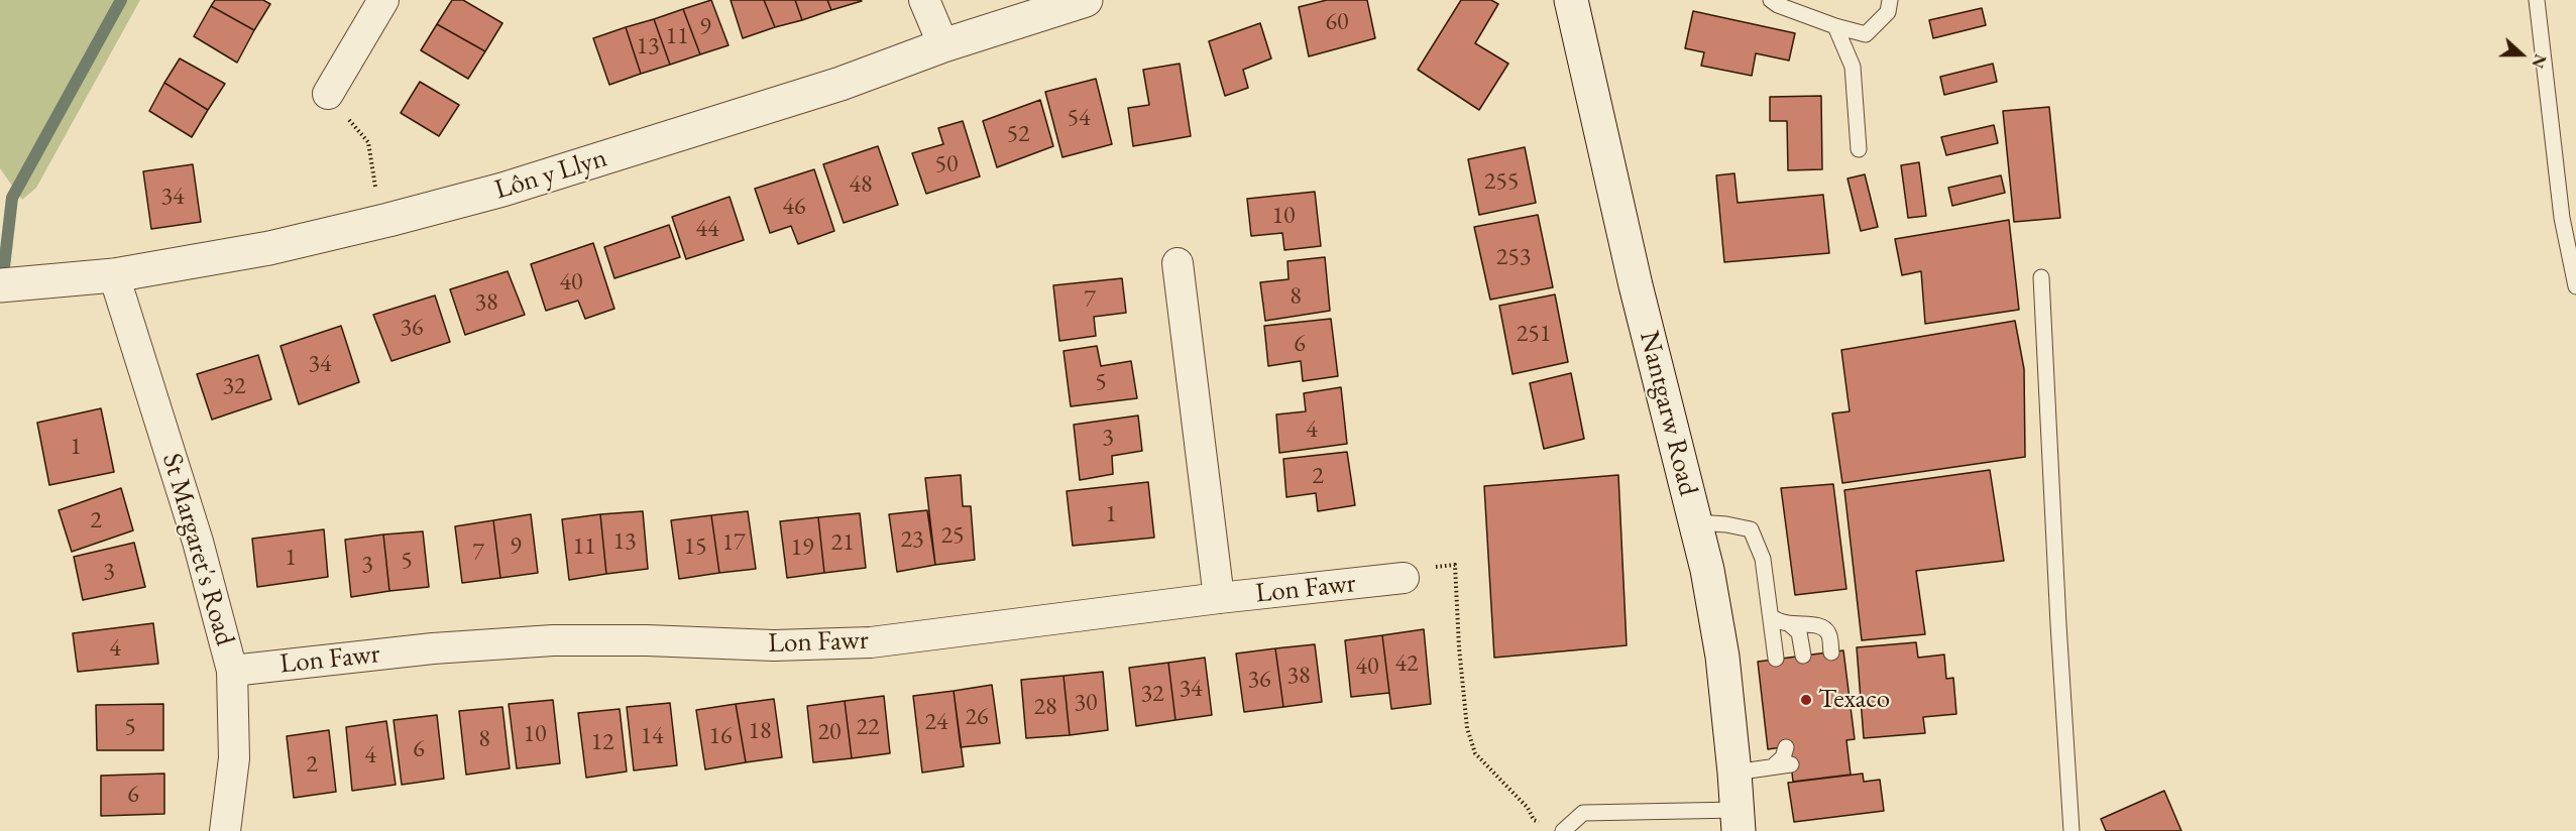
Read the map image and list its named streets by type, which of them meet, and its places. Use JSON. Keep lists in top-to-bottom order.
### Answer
{
  "streets": {
    "street": [
      "Lôn y Llyn",
      "Nantgarw Road",
      "St Margaret's Road",
      "Lon Fawr"
    ]
  },
  "crossings": [
    ["Lôn y Llyn", "St Margaret's Road"],
    ["St Margaret's Road", "Lon Fawr"]
  ],
  "places": ["Texaco"],
  "house_numbers": [
    "60",
    "9",
    "11",
    "13",
    "54",
    "52",
    "50",
    "255",
    "48",
    "34",
    "46",
    "10",
    "44",
    "253",
    "40",
    "8",
    "7",
    "38",
    "36",
    "251",
    "6",
    "34",
    "5",
    "32",
    "4",
    "3",
    "1",
    "2",
    "1",
    "2",
    "25",
    "23",
    "13",
    "17",
    "21",
    "9",
    "11",
    "15",
    "19",
    "7",
    "1",
    "5",
    "3",
    "3",
    "4",
    "42",
    "40",
    "38",
    "36",
    "34",
    "32",
    "30",
    "28",
    "26",
    "24",
    "5",
    "22",
    "18",
    "20",
    "10",
    "14",
    "16",
    "8",
    "12",
    "6",
    "4",
    "2",
    "6"
  ],
  "north": "right"
}
